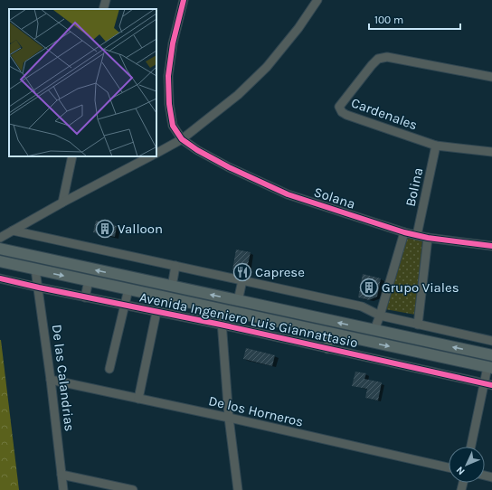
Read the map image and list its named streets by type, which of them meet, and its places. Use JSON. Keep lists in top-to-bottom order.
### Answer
{
  "streets": {
    "main road": ["Avenida Ingeniero Luis Giannattasio"],
    "street": [
      "Cardenales",
      "Bolina",
      "Solana",
      "De las Calandrias",
      "De los Horneros"
    ]
  },
  "crossings": [
    ["Cardenales", "Bolina"],
    ["Bolina", "Solana"],
    ["Avenida Ingeniero Luis Giannattasio", "De las Calandrias"],
    ["De las Calandrias", "De los Horneros"]
  ],
  "places": {
    "building": ["Valloon", "Grupo Viales"],
    "restaurant": ["Caprese"]
  },
  "scale_bar": "100 m",
  "north": "bottom left"
}
